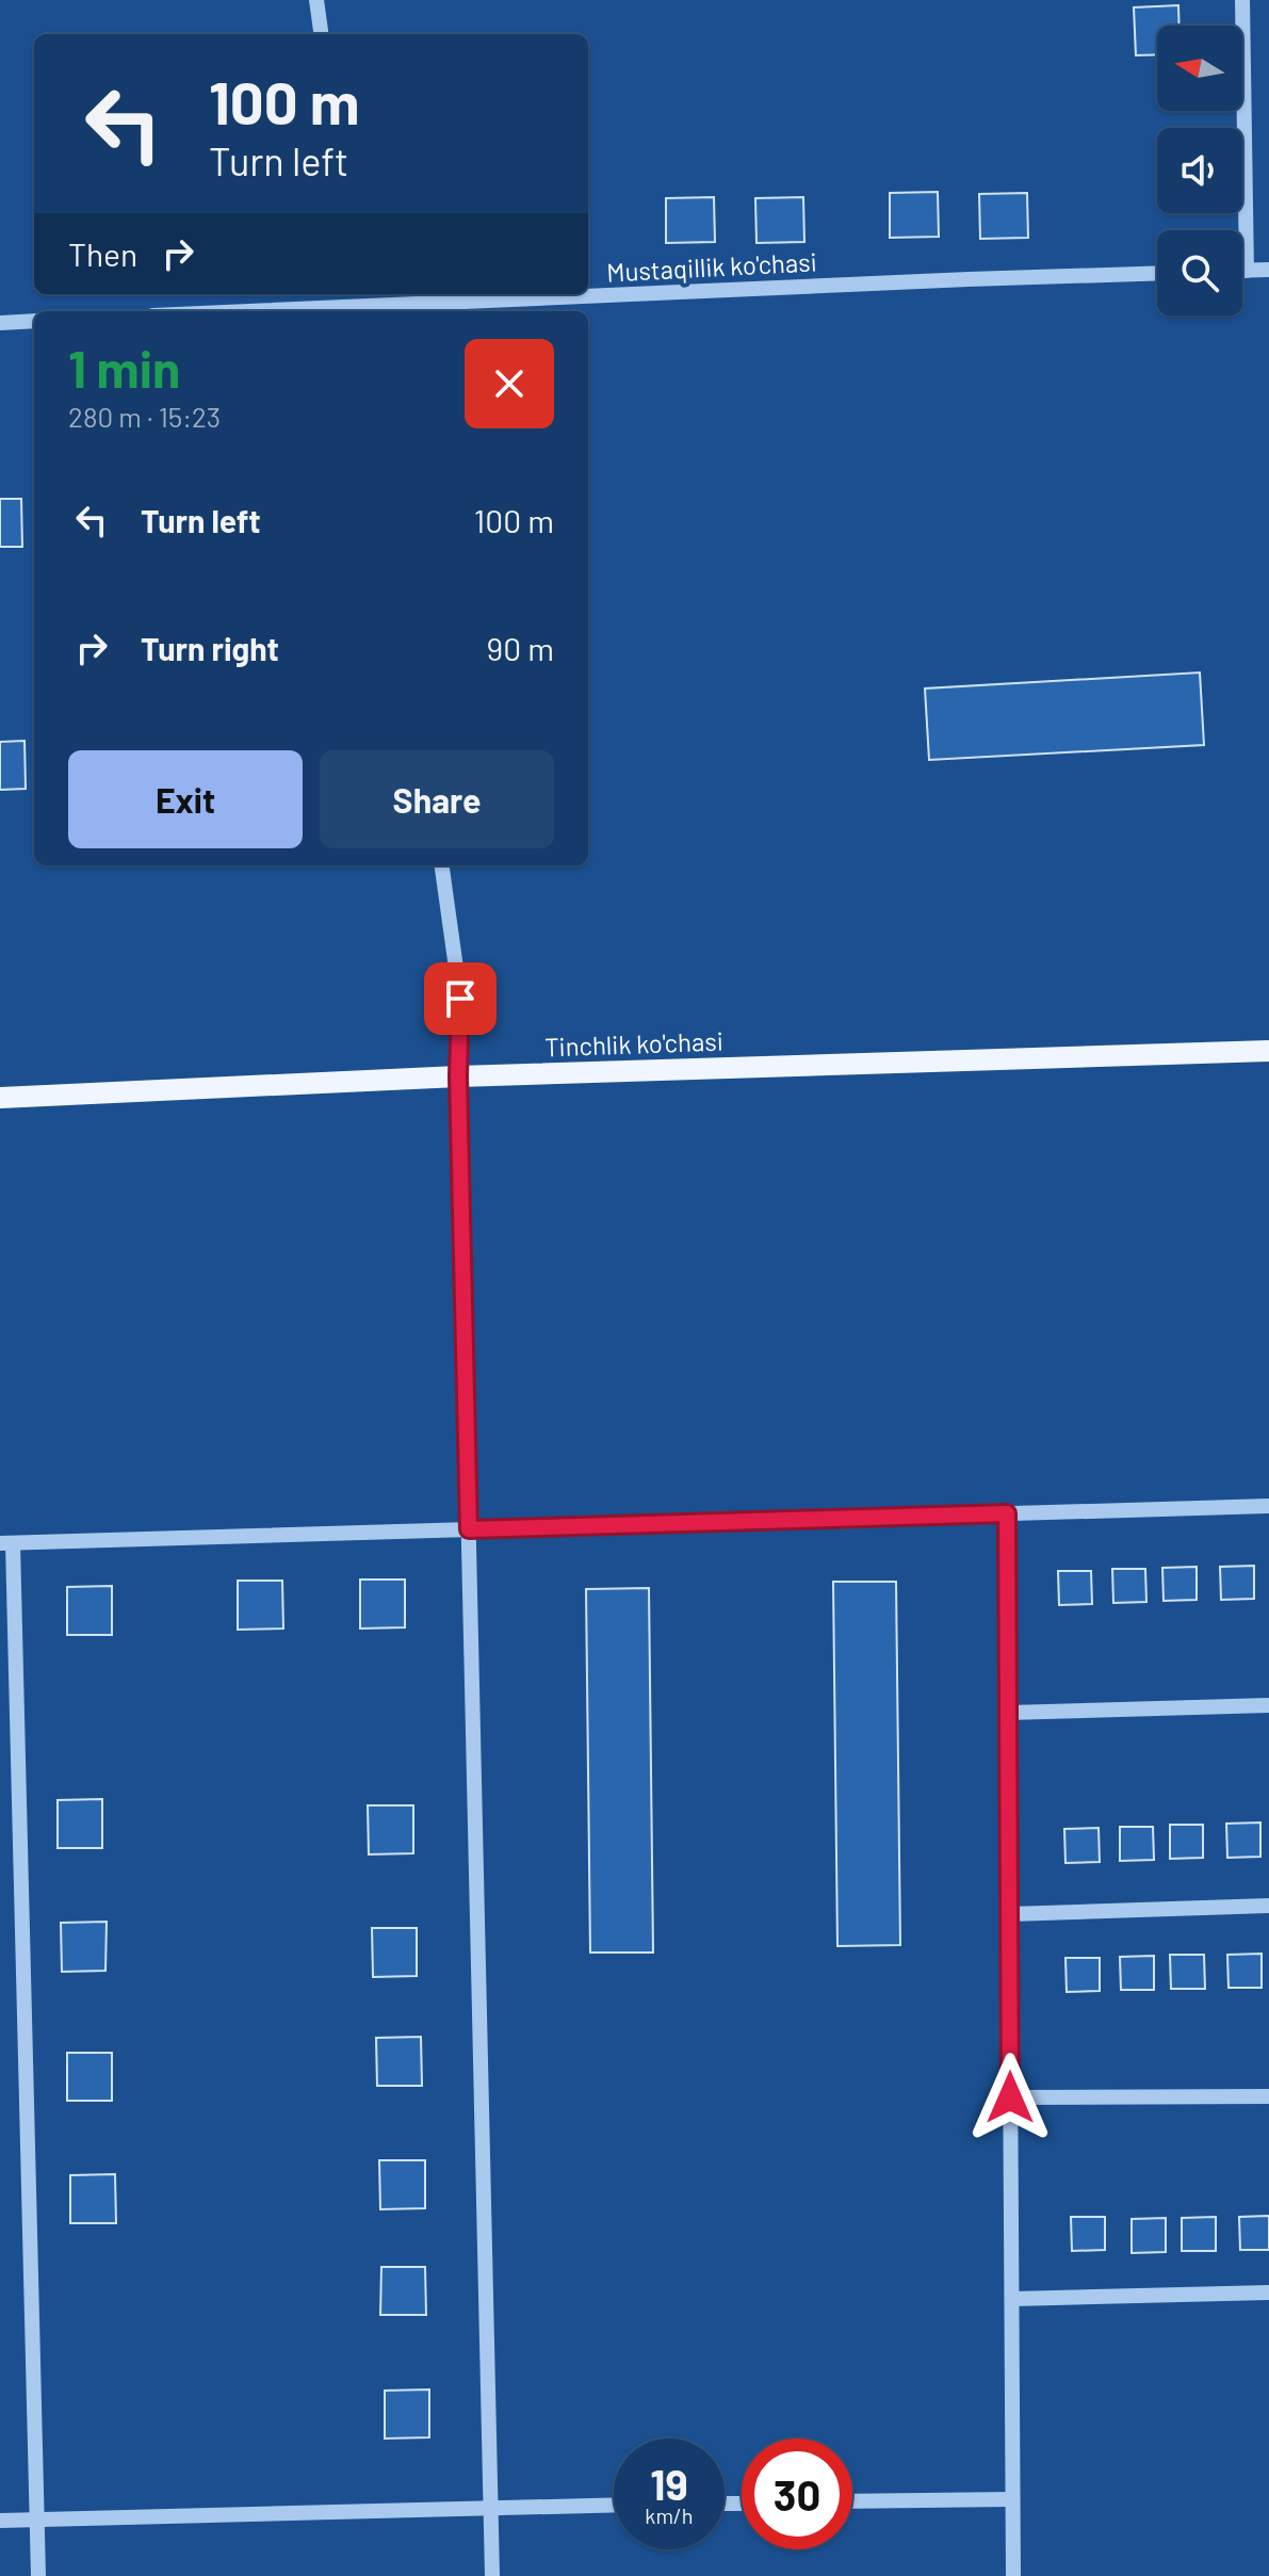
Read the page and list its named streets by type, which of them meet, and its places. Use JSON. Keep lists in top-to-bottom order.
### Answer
{
  "streets": {
    "main road": ["Tinchlik ko'chasi"],
    "street": ["Mustaqillik ko'chasi"]
  },
  "north": "left",
  "page": {
    "turn": ["100 m", "Turn left"],
    "then": "Then",
    "heading": ["1 min", "280 m · 15:23"],
    "list": [
      {
        "name": "Turn left",
        "value": "100 m"
      },
      {
        "name": "Turn right",
        "value": "90 m"
      }
    ],
    "buttons": ["Exit", "Share"],
    "speed": "19 km/h",
    "limit": "30"
  }
}
